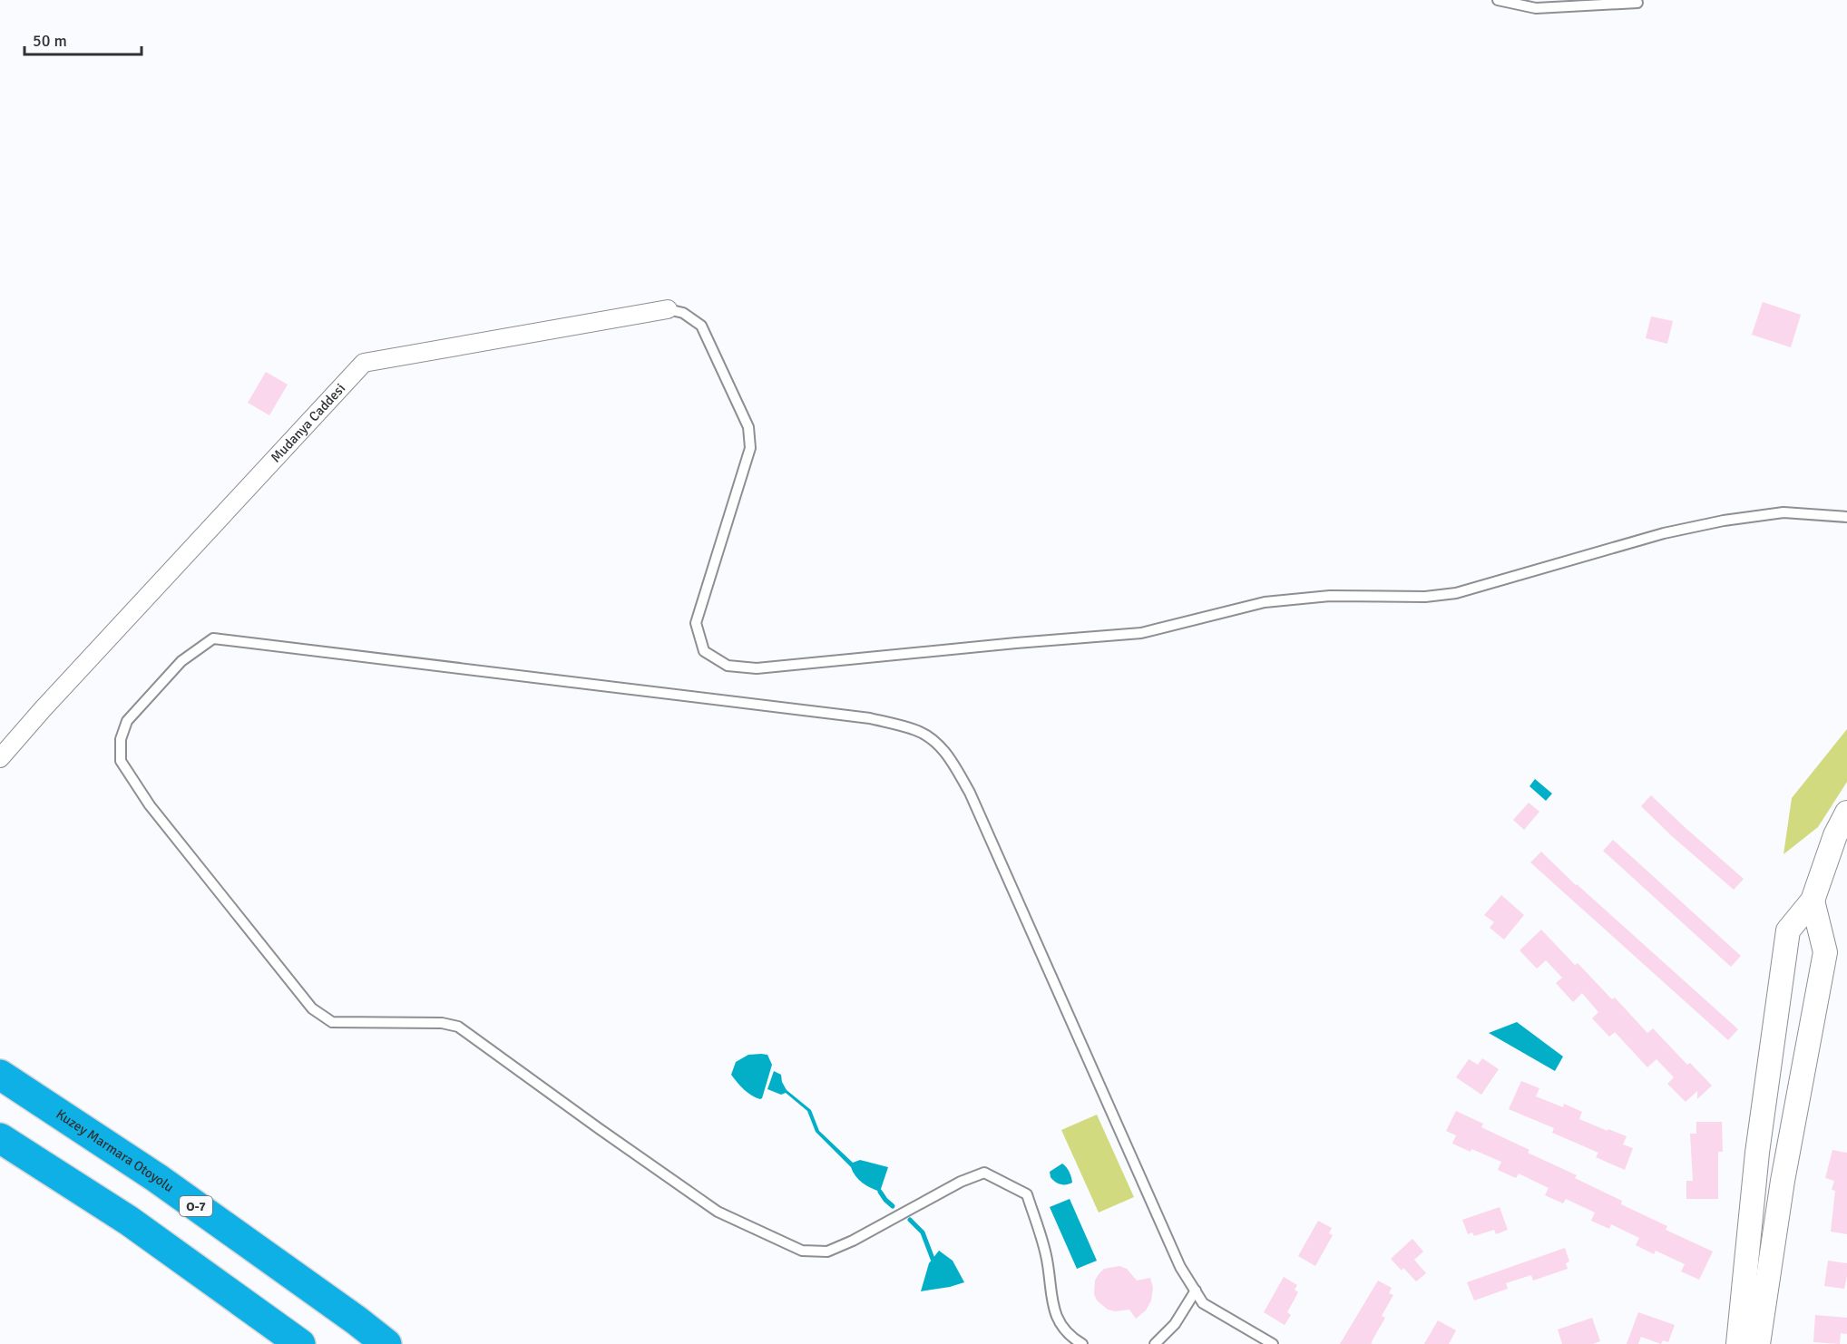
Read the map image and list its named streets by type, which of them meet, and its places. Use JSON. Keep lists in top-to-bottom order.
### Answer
{
  "streets": {
    "highway": ["Kuzey Marmara Otoyolu", "O-7"],
    "street": ["Mudanya Caddesi"]
  },
  "scale_bar": "50 m"
}
